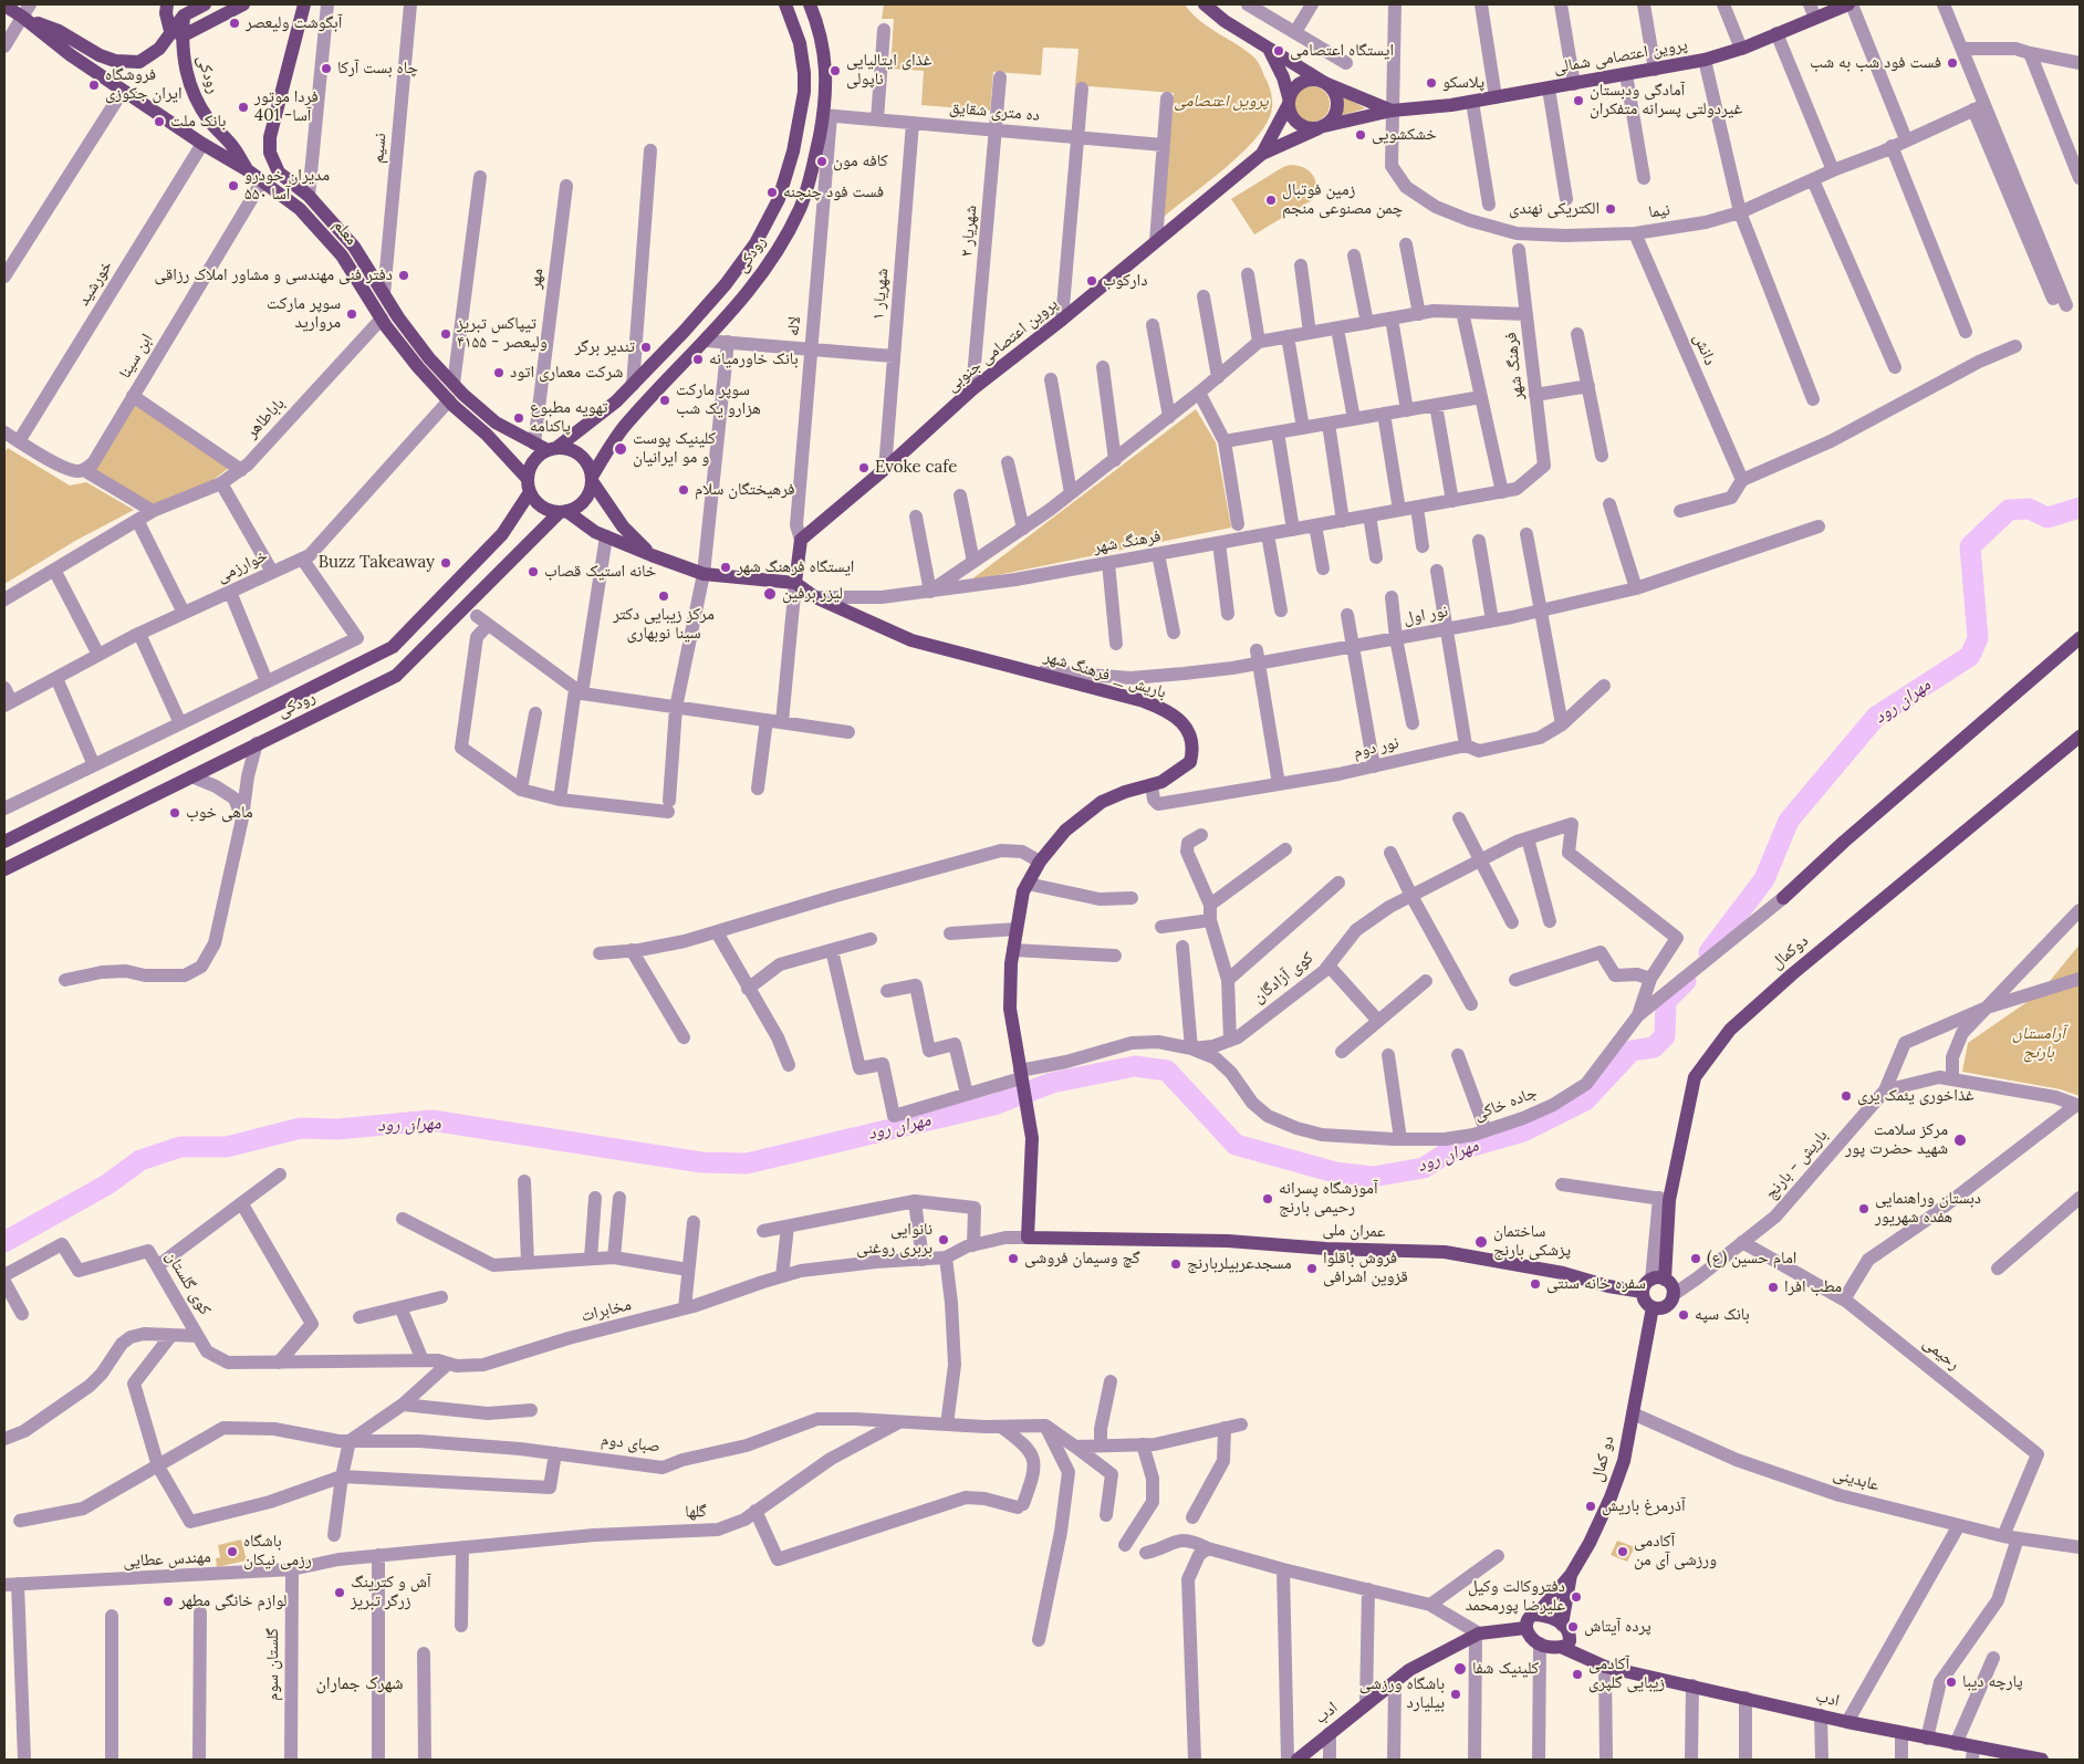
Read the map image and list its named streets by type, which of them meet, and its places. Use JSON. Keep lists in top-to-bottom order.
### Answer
{
  "streets": {
    "main road": [
      "پروین اعتصامی شمالی",
      "رودکی",
      "معلم",
      "رودکى",
      "پروین اعتصامی جنوبی",
      "باریش _ فرهنگ شهر",
      "دوکمال",
      "عمران ملی",
      "دو کمال",
      "ادب"
    ],
    "street": [
      "ده متری شقایق",
      "نسیم",
      "نیما",
      "شهریار ۲",
      "مهر",
      "خورشید",
      "شهریار ۱",
      "لاله",
      "دانش",
      "ابن سینا",
      "فرهنگ شهر",
      "باباطاهر",
      "خوارزمی",
      "نور اول",
      "نور دوم",
      "کوی آزادگان",
      "جاده خاکی",
      "باریش - بارنج",
      "کوی گلستان",
      "مخابرات",
      "رحیمی",
      "صبای دوم",
      "عابدینی",
      "گلها",
      "مهندس عطایی",
      "گلستان سوم"
    ]
  },
  "crossings": [
    ["پروین اعتصامی شمالی", "نیما"],
    ["پروین اعتصامی شمالی", "پروین اعتصامی جنوبی"],
    ["رودکی", "معلم"],
    ["رودکی", "رودکى"],
    ["رودکی", "مهر"],
    ["ده متری شقایق", "شهریار ۲"],
    ["ده متری شقایق", "رودکى"],
    ["ده متری شقایق", "شهریار ۱"],
    ["ده متری شقایق", "لاله"],
    ["نسیم", "معلم"],
    ["نیما", "دانش"],
    ["شهریار ۲", "پروین اعتصامی جنوبی"],
    ["معلم", "رودکى"],
    ["معلم", "مهر"],
    ["معلم", "خورشید"],
    ["معلم", "ابن سینا"],
    ["معلم", "باباطاهر"],
    ["معلم", "خوارزمی"],
    ["رودکى", "مهر"],
    ["رودکى", "لاله"],
    ["شهریار ۱", "پروین اعتصامی جنوبی"],
    ["لاله", "پروین اعتصامی جنوبی"],
    ["نور اول", "باریش _ فرهنگ شهر"],
    ["باریش _ فرهنگ شهر", "نور دوم"],
    ["باریش _ فرهنگ شهر", "کوی آزادگان"],
    ["باریش _ فرهنگ شهر", "عمران ملی"],
    ["باریش _ فرهنگ شهر", "مخابرات"],
    ["دوکمال", "باریش - بارنج"],
    ["دوکمال", "عمران ملی"],
    ["دوکمال", "دو کمال"],
    ["کوی آزادگان", "جاده خاکی"],
    ["باریش - بارنج", "عمران ملی"],
    ["باریش - بارنج", "رحیمی"],
    ["باریش - بارنج", "دو کمال"],
    ["عمران ملی", "مخابرات"],
    ["عمران ملی", "دو کمال"],
    ["کوی گلستان", "مخابرات"],
    ["رحیمی", "عابدینی"],
    ["صبای دوم", "گلها"],
    ["دو کمال", "عابدینی"],
    ["گلها", "مهندس عطایی"],
    ["مهندس عطایی", "گلستان سوم"]
  ],
  "districts": ["شهرک جماران"],
  "water": ["مهران رود"],
  "parks": ["پروین اعتصامى", "آرامستان بارنج"],
  "places": [
    "آبگوشت ولیعصر",
    "ایستگاه اعتصامی",
    "فست فود شب به شب",
    "چاه بست آرکا",
    "غذای ایتالیایی ناپولی",
    "پلاسکو",
    "فروشگاه ایران جکوزی",
    "آمادگی ودبستان غیردولتی پسرانه متفکران",
    "فردا موتور 401 -آسا",
    "بانک ملت",
    "خشکشویی",
    "کافه مون",
    "مدیران خودرو ۵۵۰ آسا",
    "فست فود چنچنه",
    "زمین فوتبال چمن مصنوعی منجم",
    "الکتریکی نهندی",
    "دفتر فنی مهندسی و مشاور املاک رزاقی",
    "دارکوب",
    "سوپر مارکت مروارید",
    "تیپاکس تبریز ولیعصر - ۴۱۵۵",
    "تندیر برگر",
    "بانک خاورمیانه",
    "شرکت معماری اتود",
    "سوپر مارکت هزارو یک شب",
    "تهویه مطبوع پاکنامه",
    "کلینیک پوست و مو ایرانیان",
    "Evoke cafe",
    "فرهیختگان سلام",
    "Buzz Takeaway",
    "ایستگاه فرهنگ شهر",
    "خانه استیک قصاب",
    "لیزر برفین",
    "مرکز زیبایی دکتر سینا نوبهاری",
    "ماهی خوب",
    "غذاخوری یئمک یری",
    "مرکز سلامت شهید حضرت پور",
    "آموزشگاه پسرانه رحیمی بارنج",
    "دبستان وراهنمایی هفده شهریور",
    "نانوایی بربری روغنی",
    "ساختمان پزشکی بارنج",
    "گچ وسیمان فروشی",
    "امام حسین (ع)",
    "مسجدعربیلربارنج",
    "فروش باقلوا قزوین اشرافی",
    "سفره خانه سنتی",
    "مطب افرا",
    "بانک سپه",
    "آذرمرغ باریش",
    "باشگاه رزمی نیکان",
    "آکادمی ورزشی آی من",
    "آش و کترینگ زرگر تبریز",
    "دفتروکالت وکیل علیرضا پورمحمد",
    "لوازم خانگی مطهر",
    "پرده‌ آیتاش",
    "کلینیک شفا",
    "آکادمی زیبایی گلپری",
    "پارچه دیبا",
    "باشگاه ورزشی بیلیارد"
  ]
}
